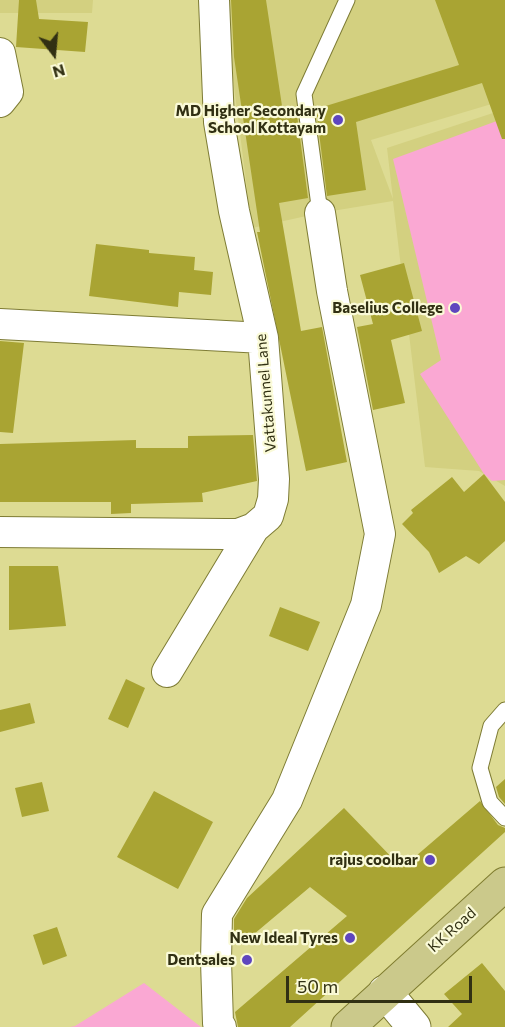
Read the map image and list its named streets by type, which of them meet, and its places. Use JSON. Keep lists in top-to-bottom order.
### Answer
{
  "streets": {
    "main road": ["KK Road"],
    "street": ["Vattakunnel Lane"]
  },
  "places": [
    "MD Higher Secondary School Kottayam",
    "Baselius College",
    "rajus coolbar",
    "New Ideal Tyres",
    "Dentsales"
  ],
  "scale_bar": "50 m",
  "north": "bottom"
}
